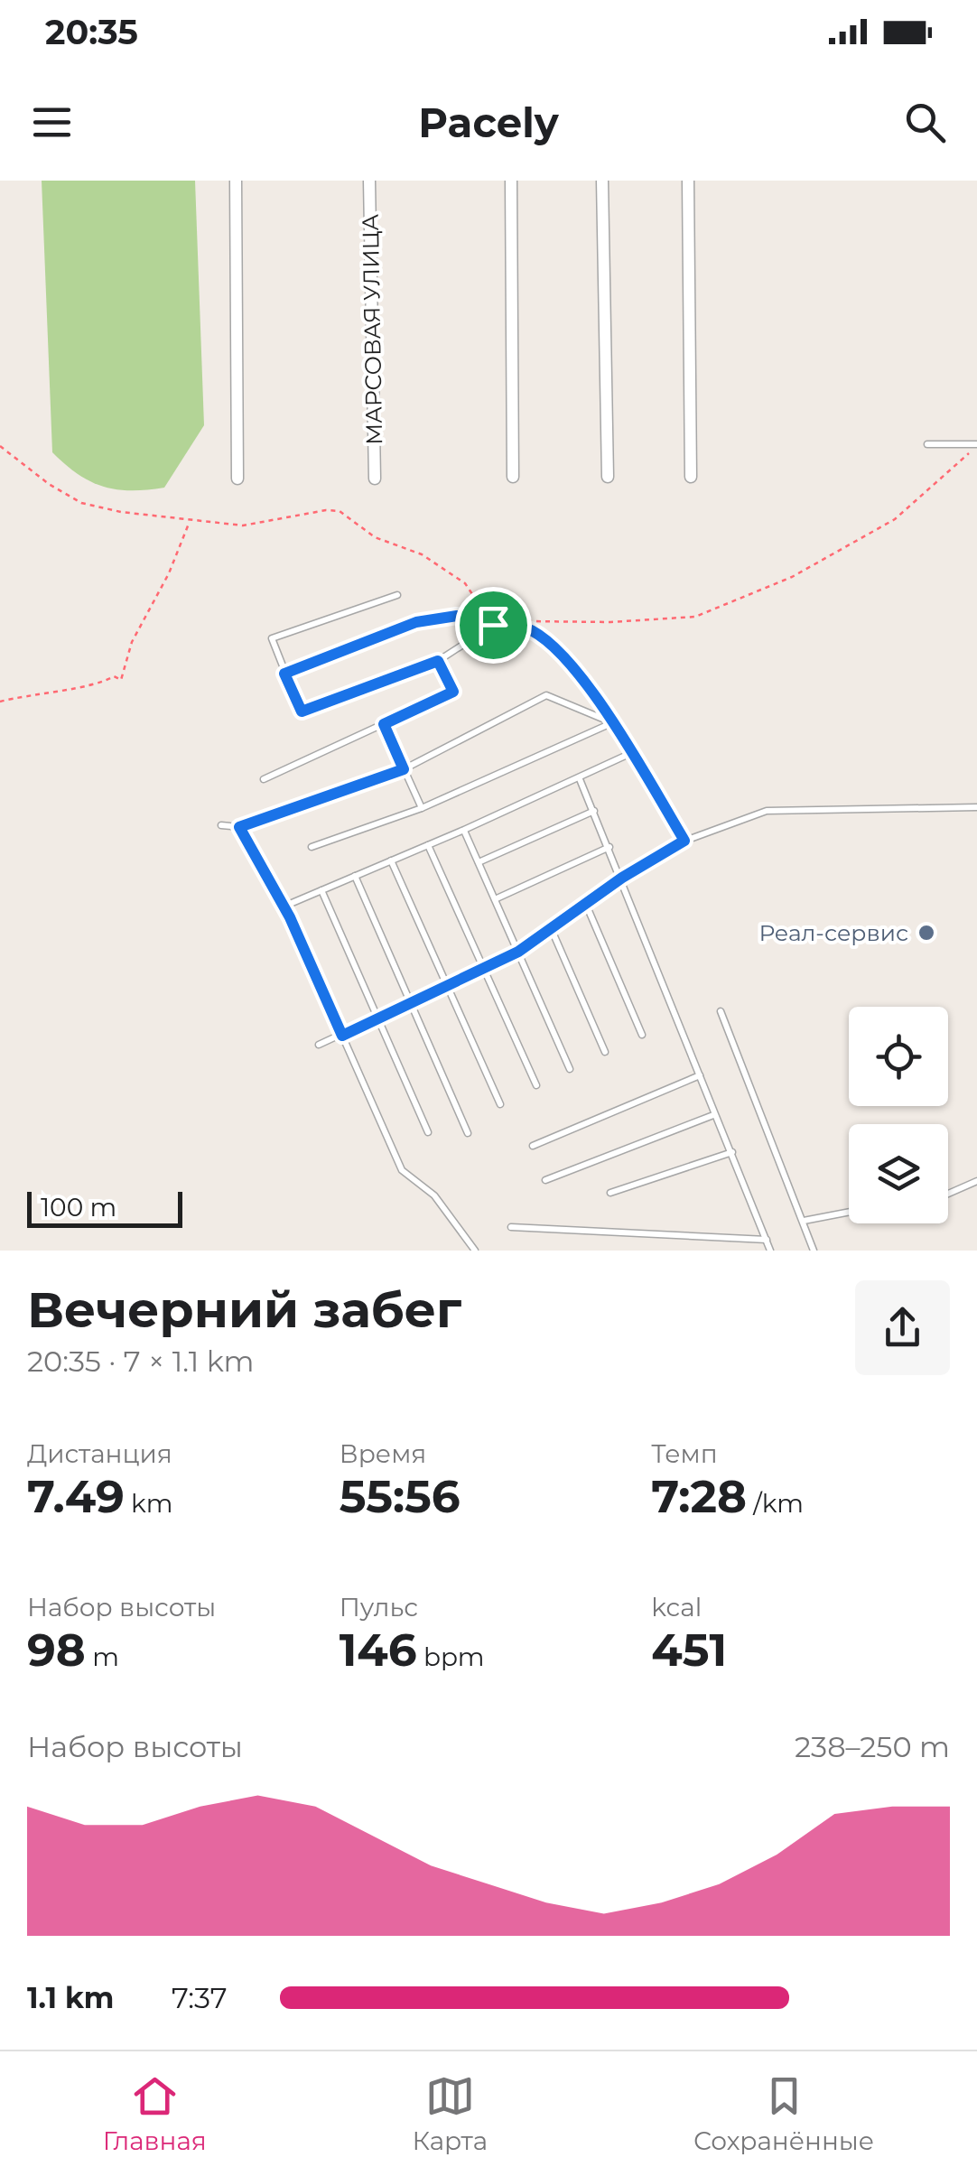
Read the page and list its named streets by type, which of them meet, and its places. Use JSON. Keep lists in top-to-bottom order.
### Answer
{
  "streets": {
    "street": ["МАРСОВАЯ УЛИЦА"]
  },
  "places": ["Реал-сервис"],
  "scale_bar": "100 m",
  "page": {
    "status": "20:35",
    "header": "Pacely",
    "scale": "100 m",
    "heading": ["Вечерний забег", "20:35 · 7 × 1.1 km"],
    "stats": [
      ["Дистанция", "7.49 km"],
      ["Время", "55:56"],
      ["Темп", "7:28 /km"],
      ["Набор высоты", "98 m"],
      ["Пульс", "146 bpm"],
      ["kcal", "451"]
    ],
    "chart": ["Набор высоты", "238–250 m"],
    "list": [
      {
        "name": "1.1 km",
        "note": "7:37"
      }
    ],
    "tabs": ["Главная", "Карта", "Сохранённые"]
  }
}
